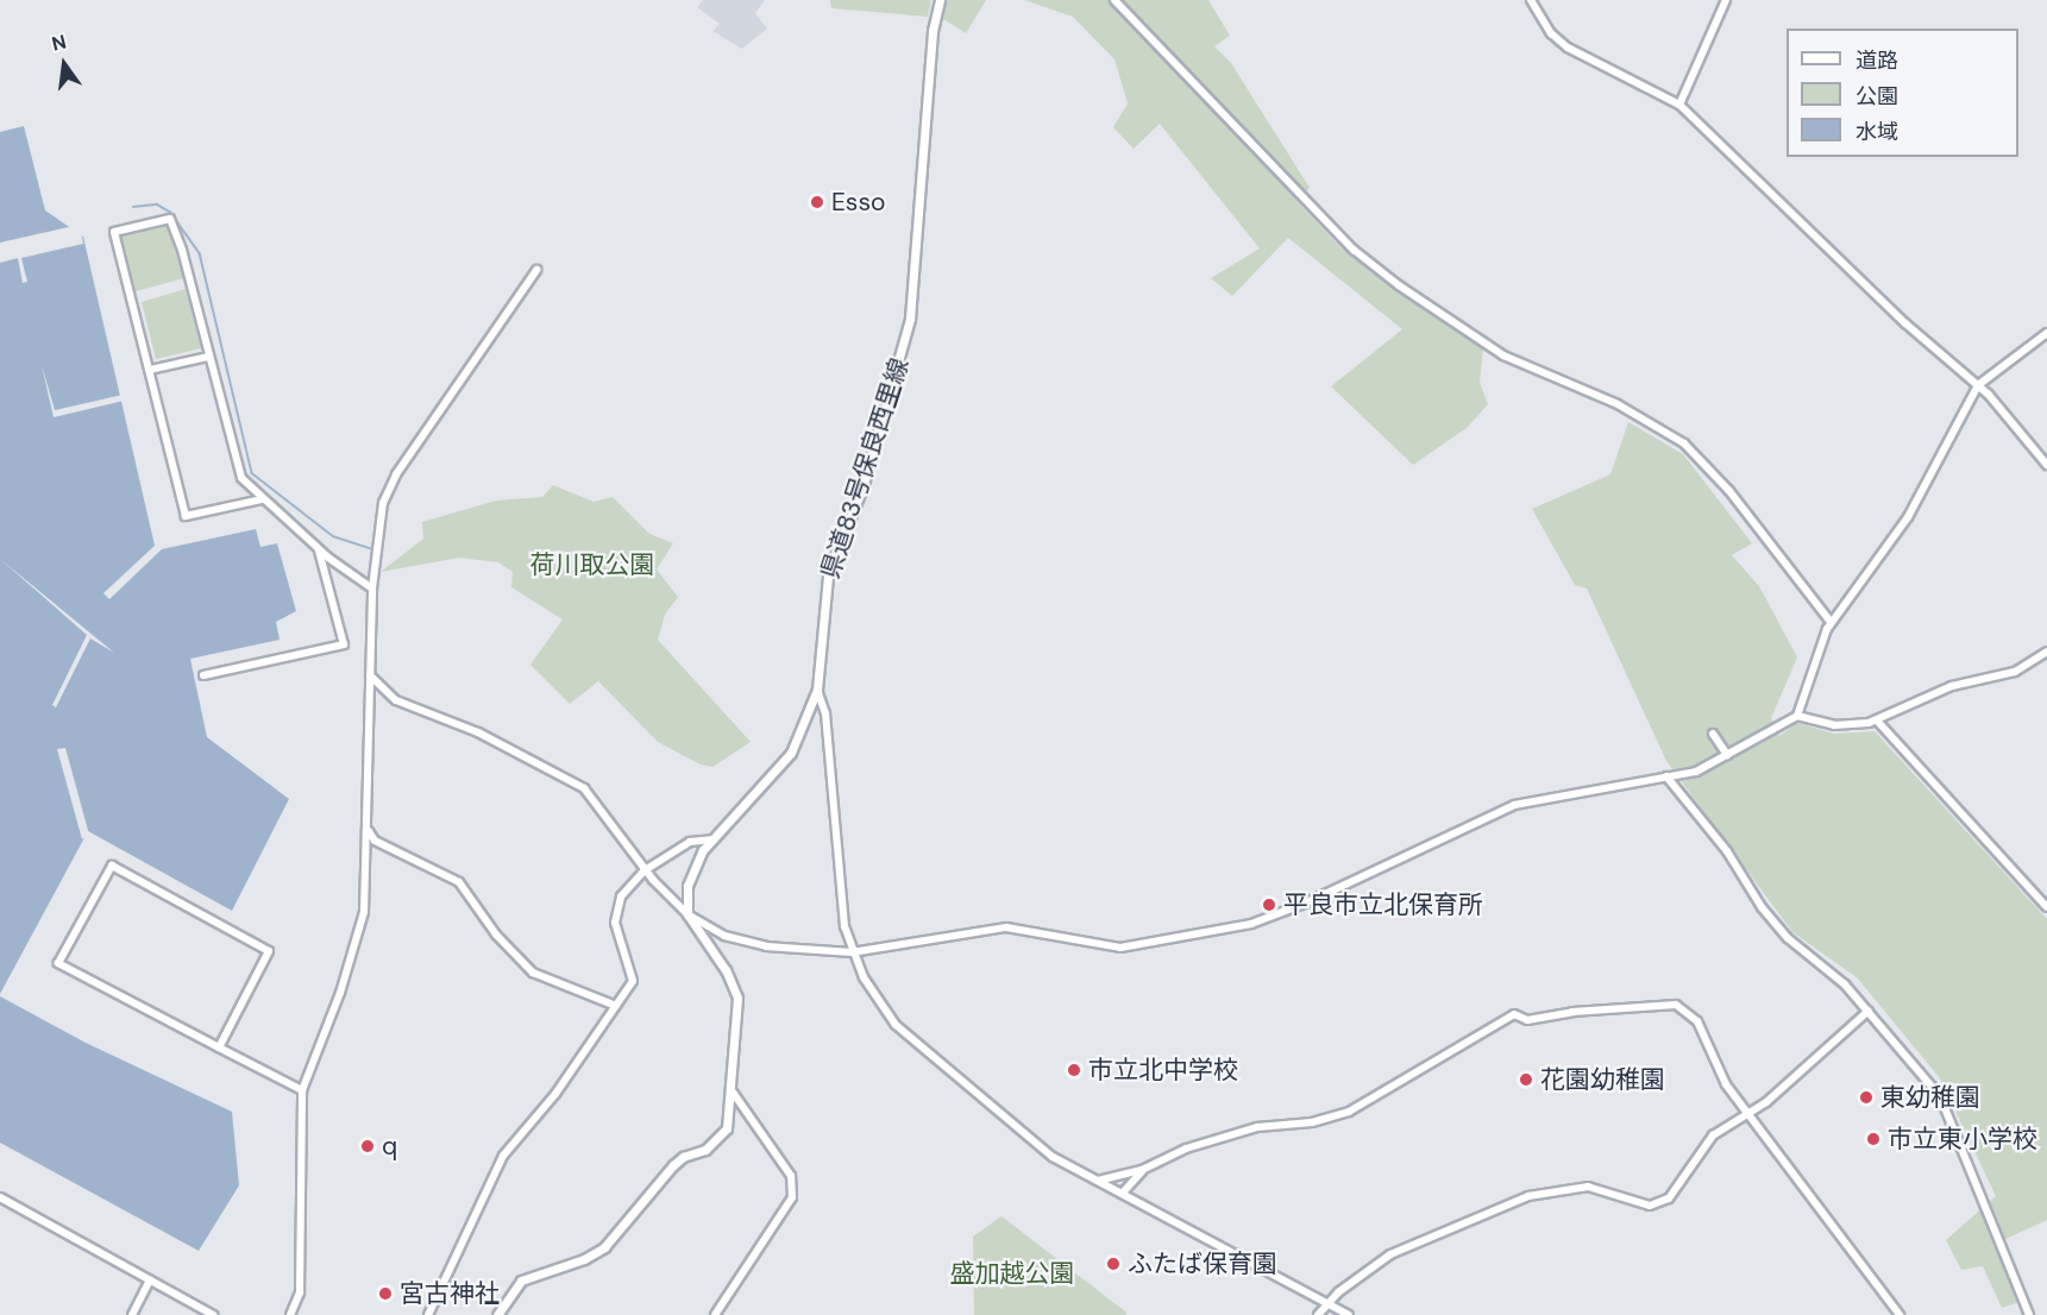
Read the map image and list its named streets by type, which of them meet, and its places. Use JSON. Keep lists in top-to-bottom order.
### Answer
{
  "streets": {
    "main road": ["県道83号保良西里線"]
  },
  "parks": ["荷川取公園", "盛加越公園"],
  "places": [
    "Esso",
    "平良市立北保育所",
    "市立北中学校",
    "花園幼稚園",
    "東幼稚園",
    "市立東小学校",
    "q",
    "ふたば保育園",
    "宮古神社"
  ],
  "legend": ["道路", "公園", "水域"],
  "north": "top"
}
